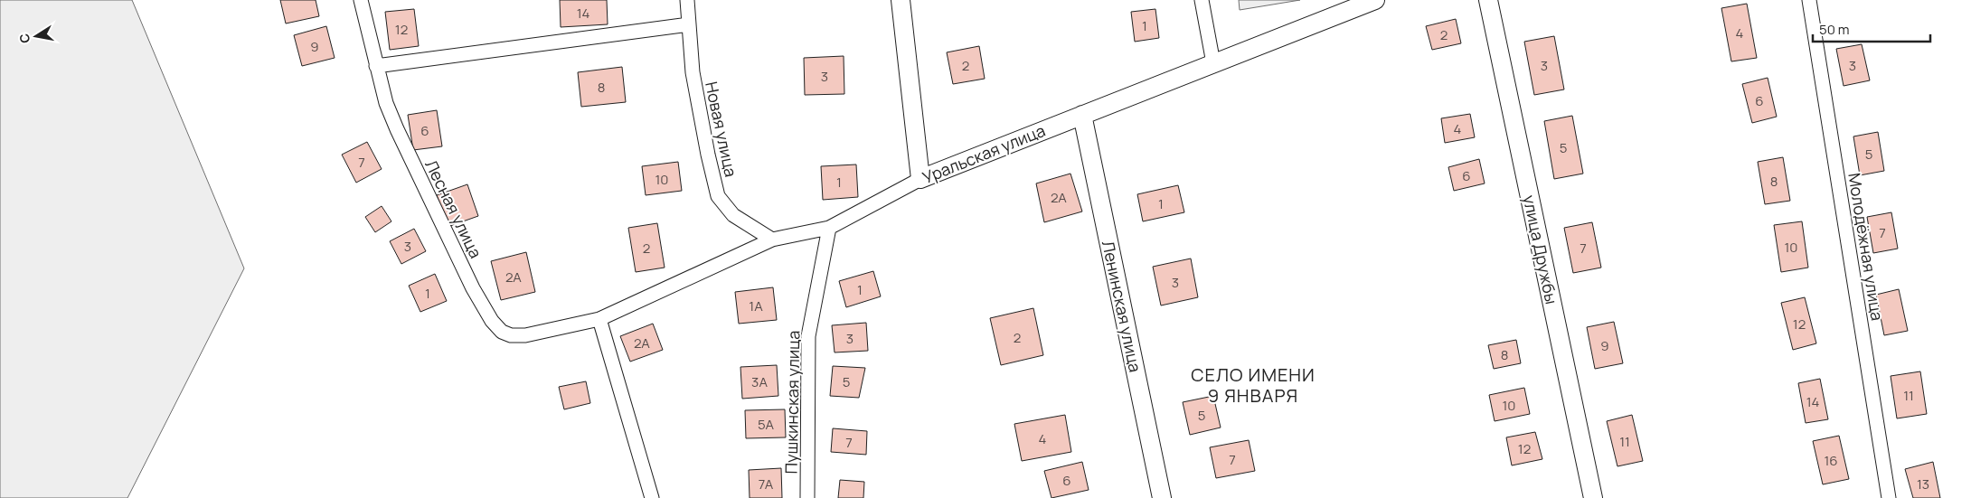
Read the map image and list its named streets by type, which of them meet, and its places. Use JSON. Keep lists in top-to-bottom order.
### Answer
{
  "streets": {
    "street": [
      "Новая улица",
      "Уральская улица",
      "Лесная улица",
      "Молодёжная улица",
      "улица Дружбы",
      "Ленинская улица",
      "Пушкинская улица"
    ]
  },
  "crossings": [
    ["Новая улица", "Уральская улица"],
    ["Уральская улица", "Лесная улица"],
    ["Уральская улица", "Ленинская улица"],
    ["Уральская улица", "Пушкинская улица"]
  ],
  "districts": ["СЕЛО ИМЕНИ 9 ЯНВАРЯ"],
  "house_numbers": [
    "14",
    "1",
    "12",
    "4",
    "2",
    "9",
    "2",
    "3",
    "3",
    "3",
    "8",
    "6",
    "4",
    "6",
    "5",
    "5",
    "7",
    "6",
    "10",
    "8",
    "1",
    "2А",
    "1",
    "7",
    "3",
    "10",
    "2",
    "7",
    "2А",
    "3",
    "1",
    "1",
    "1А",
    "12",
    "2",
    "3",
    "2А",
    "9",
    "8",
    "3А",
    "5",
    "11",
    "14",
    "10",
    "5",
    "5А",
    "4",
    "11",
    "7",
    "12",
    "7",
    "16",
    "6",
    "7А",
    "13"
  ],
  "scale_bar": "50 m",
  "north": "left"
}
